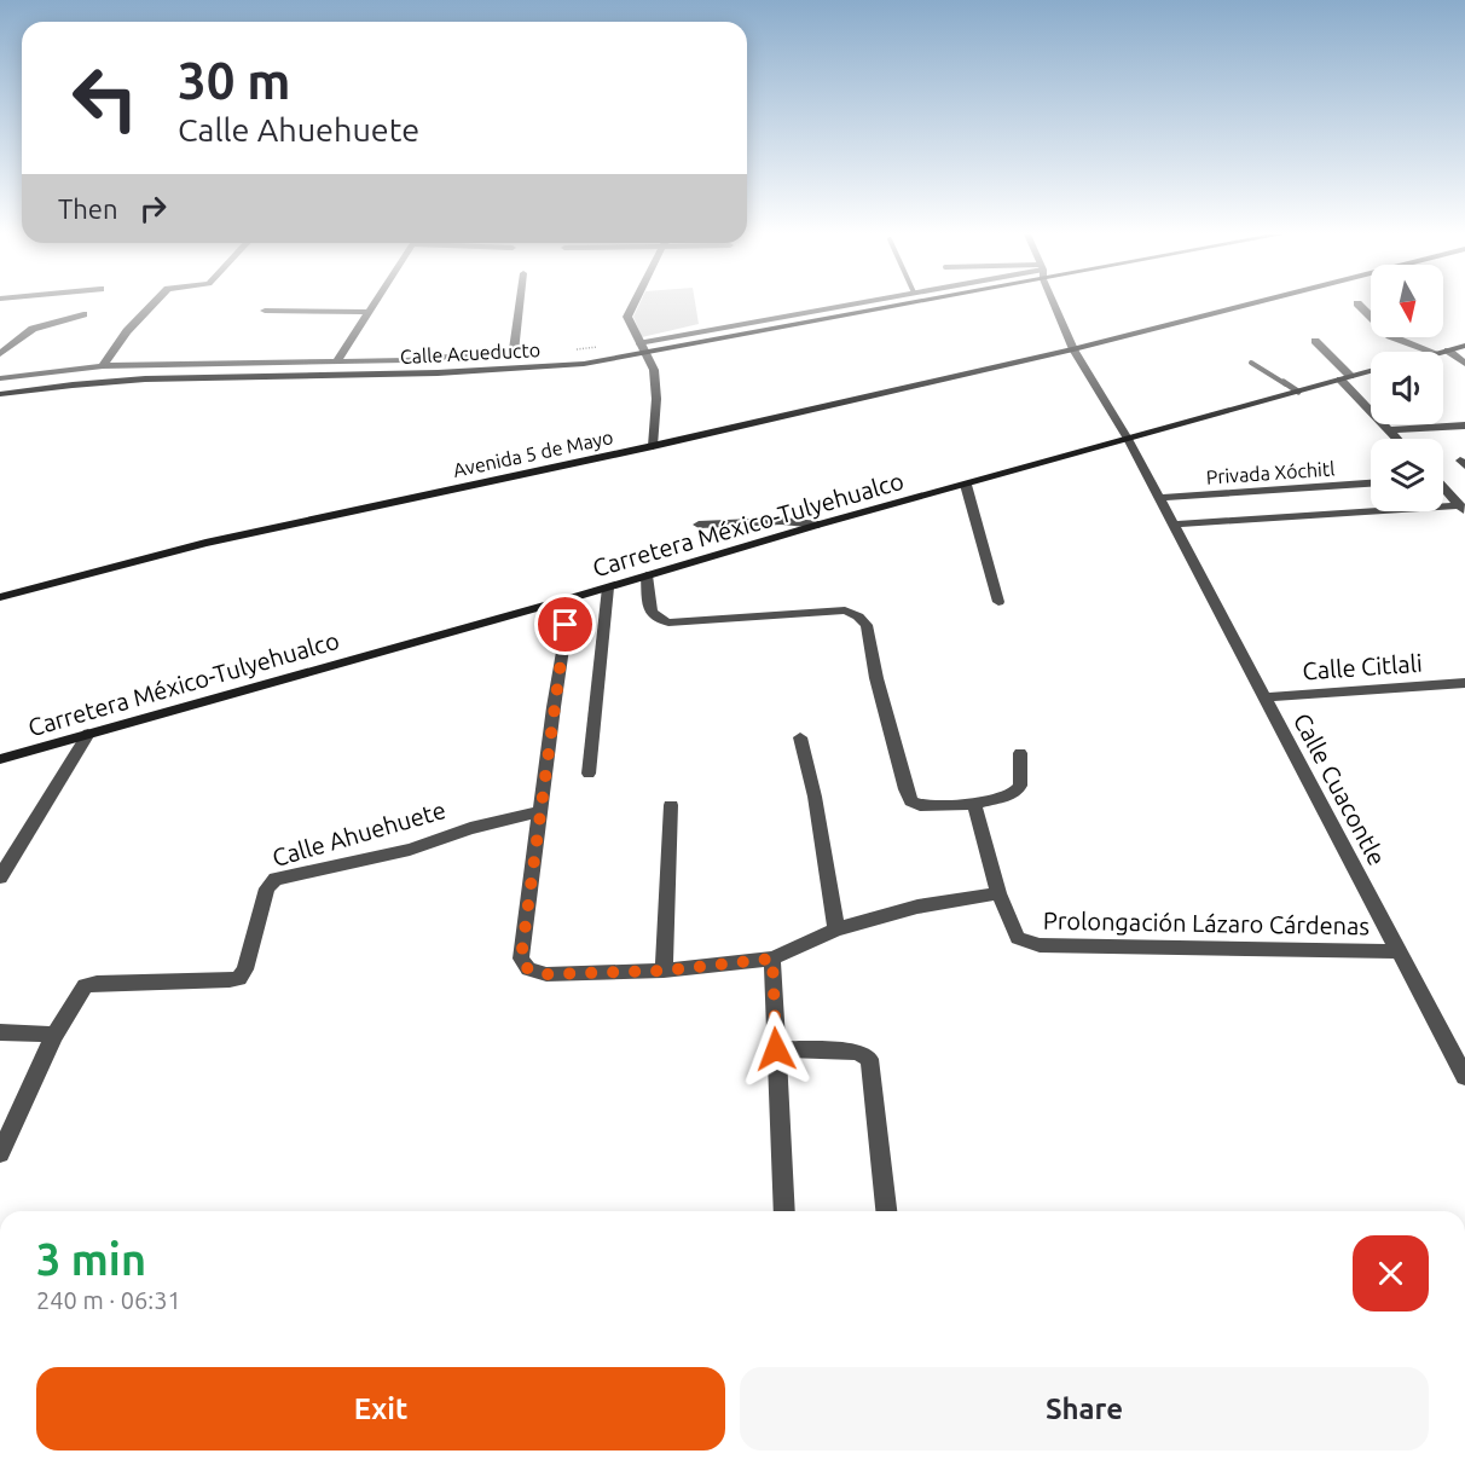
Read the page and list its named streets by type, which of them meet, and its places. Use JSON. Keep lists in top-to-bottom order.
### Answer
{
  "streets": {
    "main road": ["Calle Acueducto", "Avenida 5 de Mayo", "Carretera México-Tulyehualco"],
    "street": [
      "Privada Xóchitl",
      "Calle Citlali",
      "Calle Cuacontle",
      "Calle Ahuehuete",
      "Prolongación Lázaro Cárdenas"
    ]
  },
  "crossings": [
    ["Avenida 5 de Mayo", "Calle Cuacontle"],
    ["Privada Xóchitl", "Calle Cuacontle"],
    ["Carretera México-Tulyehualco", "Calle Cuacontle"],
    ["Calle Citlali", "Calle Cuacontle"],
    ["Calle Cuacontle", "Prolongación Lázaro Cárdenas"]
  ],
  "north": "bottom",
  "page": {
    "turn": ["30 m", "Calle Ahuehuete"],
    "then": "Then",
    "heading": ["3 min", "240 m · 06:31"],
    "buttons": ["Exit", "Share"]
  }
}
